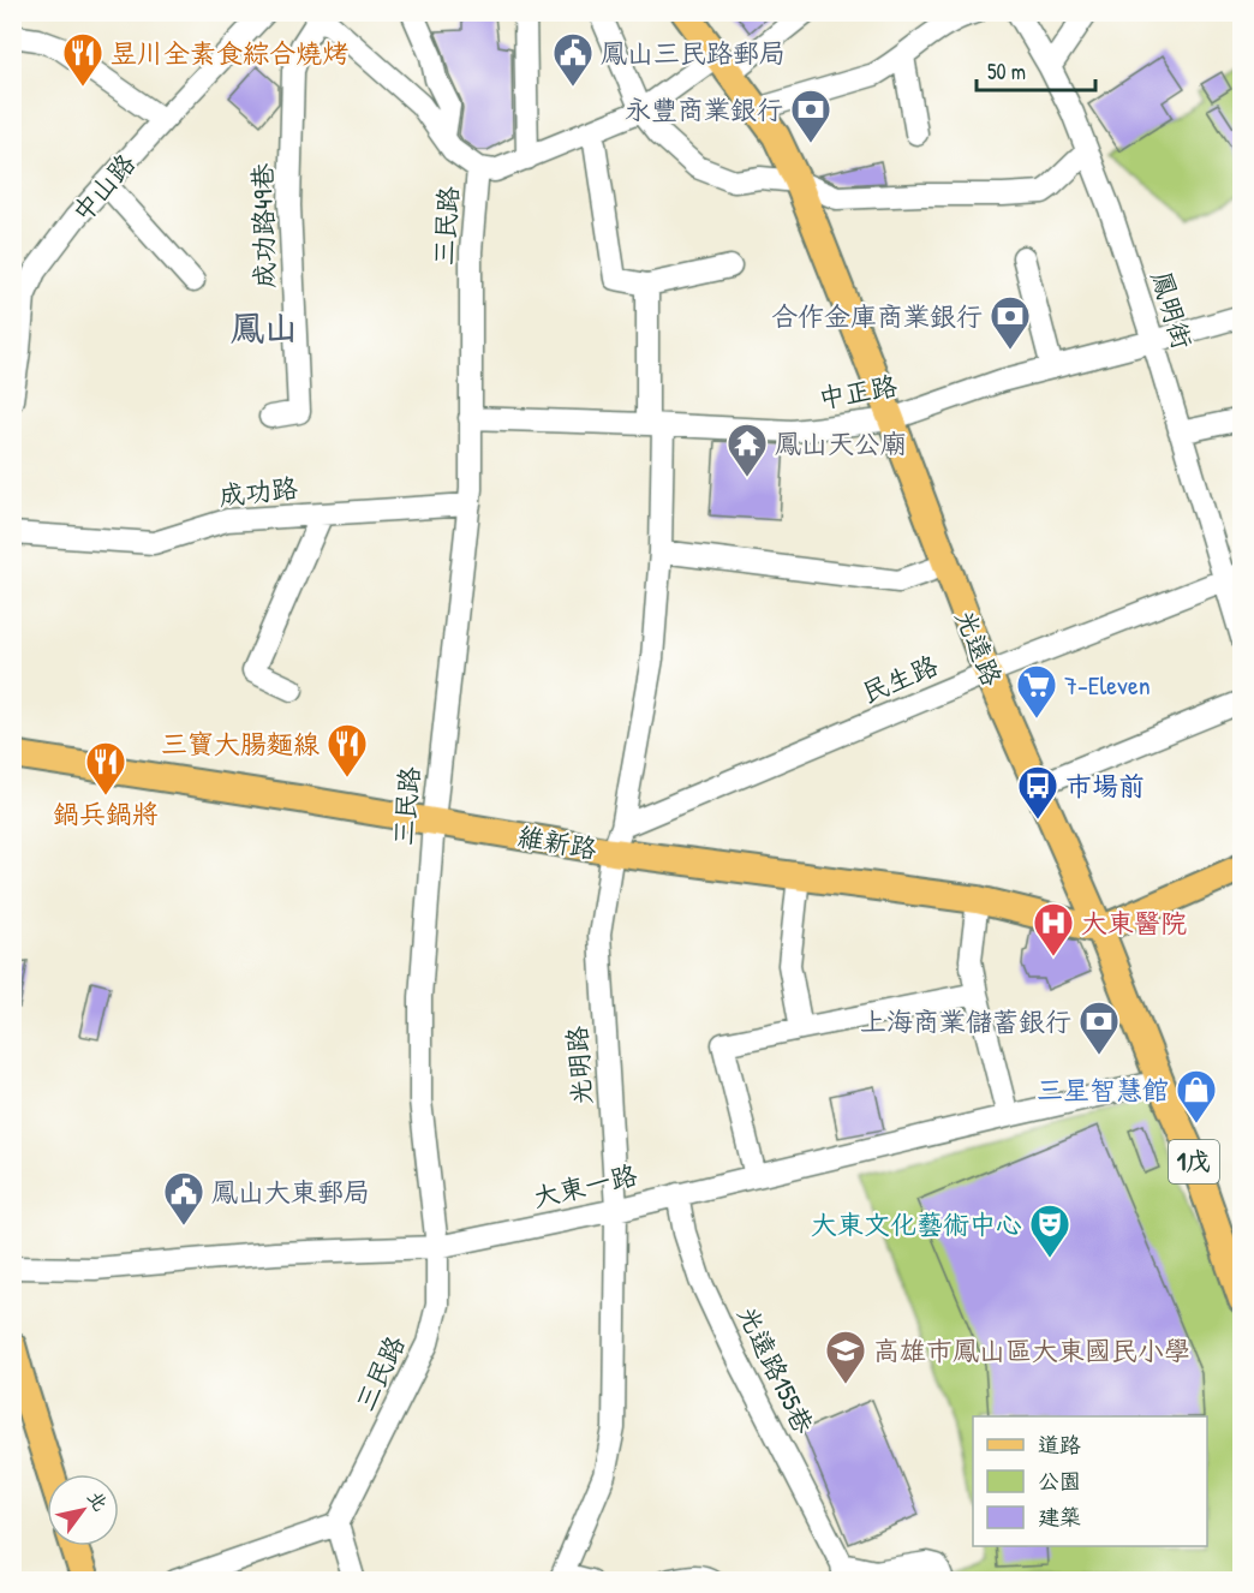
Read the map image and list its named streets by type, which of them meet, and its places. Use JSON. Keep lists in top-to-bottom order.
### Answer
{
  "streets": {
    "main road": ["光遠路", "維新路", "1戊"],
    "street": [
      "中山路",
      "成功路49巷",
      "三民路",
      "鳳明街",
      "中正路",
      "成功路",
      "民生路",
      "光明路",
      "大東一路",
      "光遠路155巷"
    ]
  },
  "crossings": [
    ["三民路", "中正路"],
    ["三民路", "成功路"],
    ["三民路", "光遠路"],
    ["三民路", "維新路"],
    ["三民路", "大東一路"],
    ["鳳明街", "中正路"],
    ["鳳明街", "民生路"],
    ["中正路", "光遠路"],
    ["中正路", "光明路"],
    ["光遠路", "民生路"],
    ["光遠路", "維新路"],
    ["光遠路", "大東一路"],
    ["民生路", "光明路"],
    ["維新路", "光明路"],
    ["光明路", "大東一路"],
    ["大東一路", "光遠路155巷"]
  ],
  "districts": ["鳳山"],
  "places": {
    "restaurant": ["昱川全素食綜合燒烤", "三寶大腸麵線", "鍋兵鍋將"],
    "public building": ["鳳山三民路郵局", "鳳山大東郵局"],
    "bank": ["永豐商業銀行", "合作金庫商業銀行", "上海商業儲蓄銀行"],
    "temple": ["鳳山天公廟"],
    "supermarket": ["7-Eleven"],
    "bus stop": ["市場前"],
    "hospital": ["大東醫院"],
    "shop": ["三星智慧館"],
    "theatre": ["大東文化藝術中心"],
    "school or university": ["高雄市鳳山區大東國民小學"]
  },
  "legend": ["道路", "公園", "建築"],
  "scale_bar": "50 m",
  "north": "top right"
}
